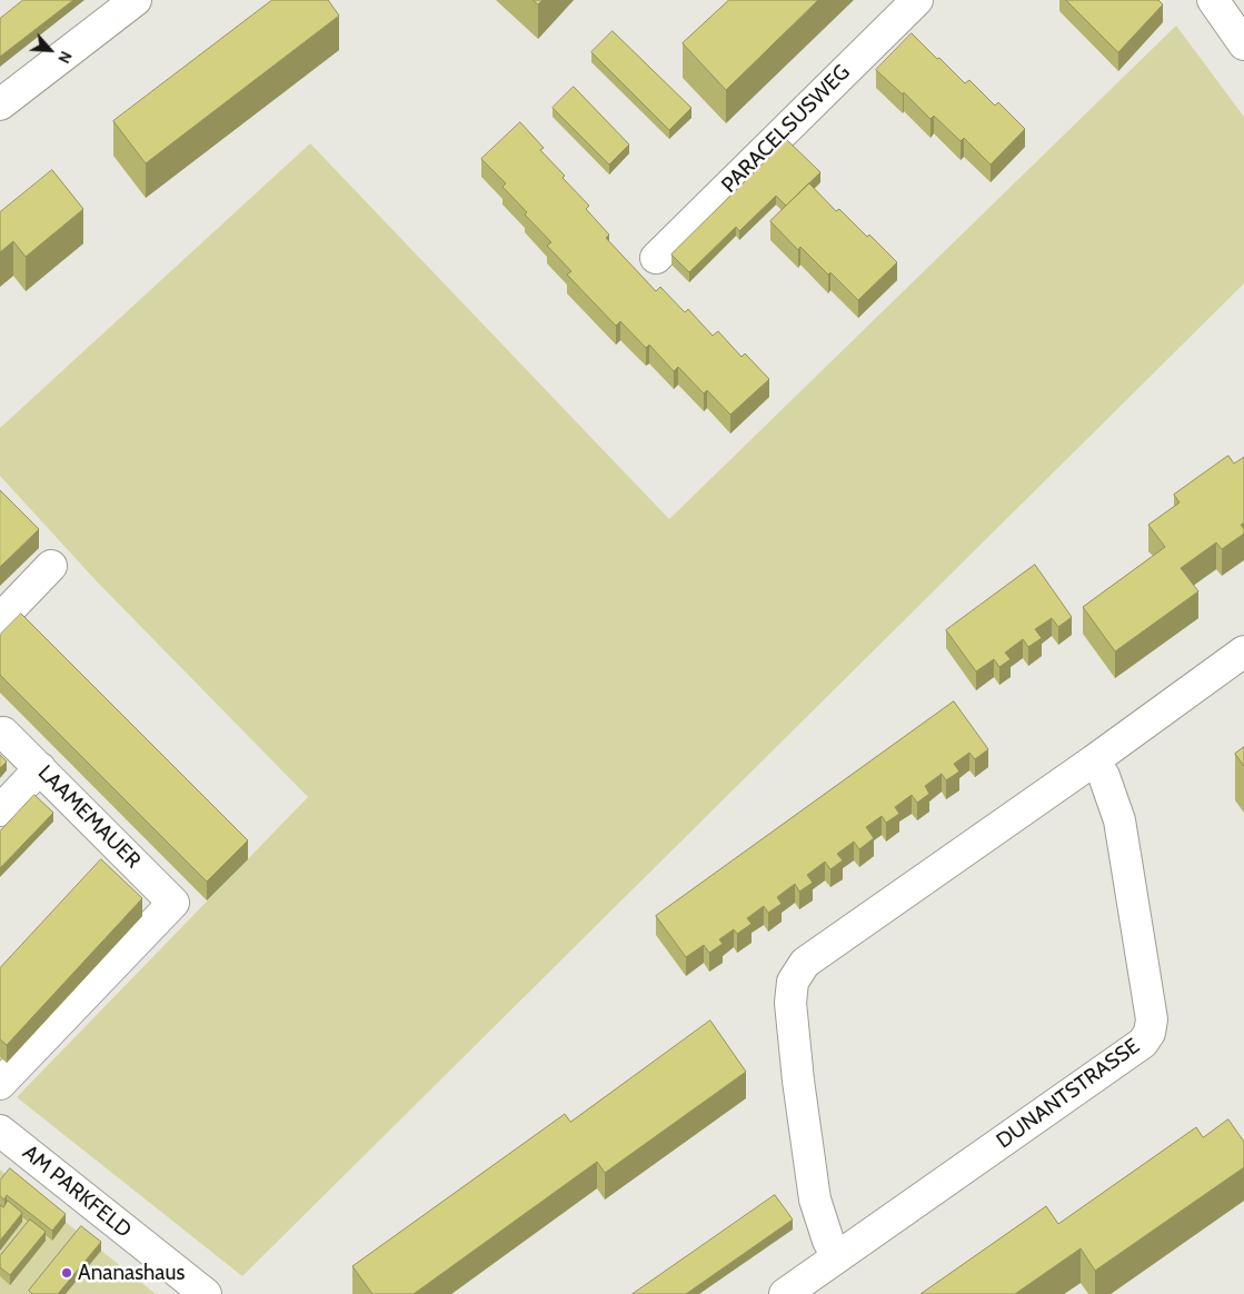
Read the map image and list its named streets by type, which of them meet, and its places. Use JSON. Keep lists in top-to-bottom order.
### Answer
{
  "streets": {
    "street": [
      "PARACELSUSWEG",
      "LAAMEMAUER",
      "DUNANTSTRASSE",
      "AM PARKFELD"
    ]
  },
  "places": ["Ananashaus"],
  "north": "bottom right"
}
